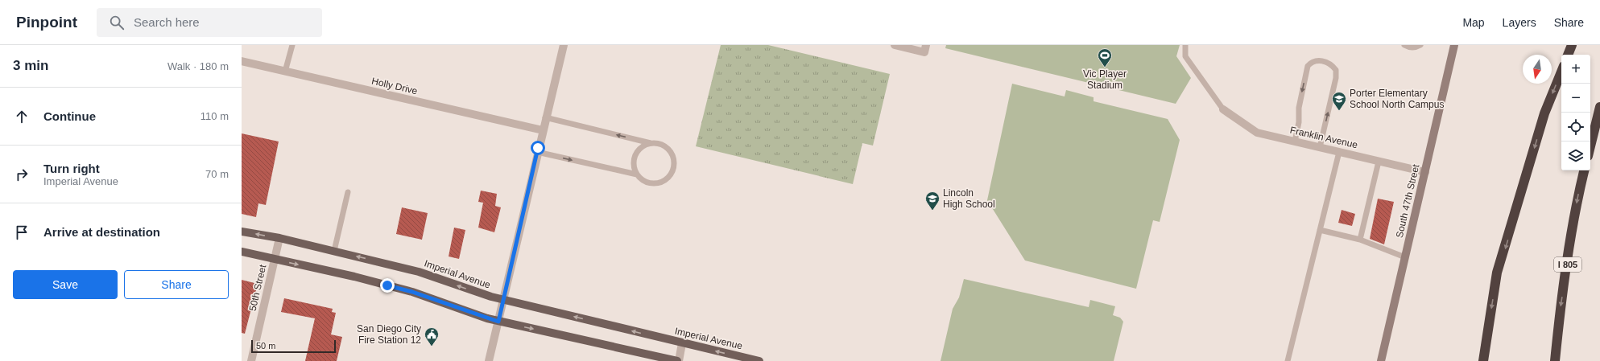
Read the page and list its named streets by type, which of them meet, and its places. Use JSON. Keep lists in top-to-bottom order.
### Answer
{
  "streets": {
    "highway": ["I 805"],
    "main road": ["South 47th Street", "Imperial Avenue"],
    "street": ["Holly Drive", "Franklin Avenue", "50th Street"]
  },
  "crossings": [
    ["Franklin Avenue", "South 47th Street"],
    ["Imperial Avenue", "50th Street"]
  ],
  "places": {
    "sports": ["Vic Player Stadium"],
    "school or university": ["Porter Elementary School North Campus", "Lincoln High School"],
    "public building": ["San Diego City Fire Station 12"]
  },
  "scale_bar": "50 m",
  "north": "bottom",
  "page": {
    "header": "Pinpoint",
    "search": "Search here",
    "nav": ["Map", "Layers", "Share"],
    "heading": ["3 min", "Walk · 180 m"],
    "map_buttons": ["+", "−"],
    "list": [
      ["Continue", "110 m"],
      ["Turn right", "Imperial Avenue", "70 m"],
      "Arrive at destination"
    ],
    "buttons": ["Save", "Share"],
    "scale": "50 m"
  }
}
